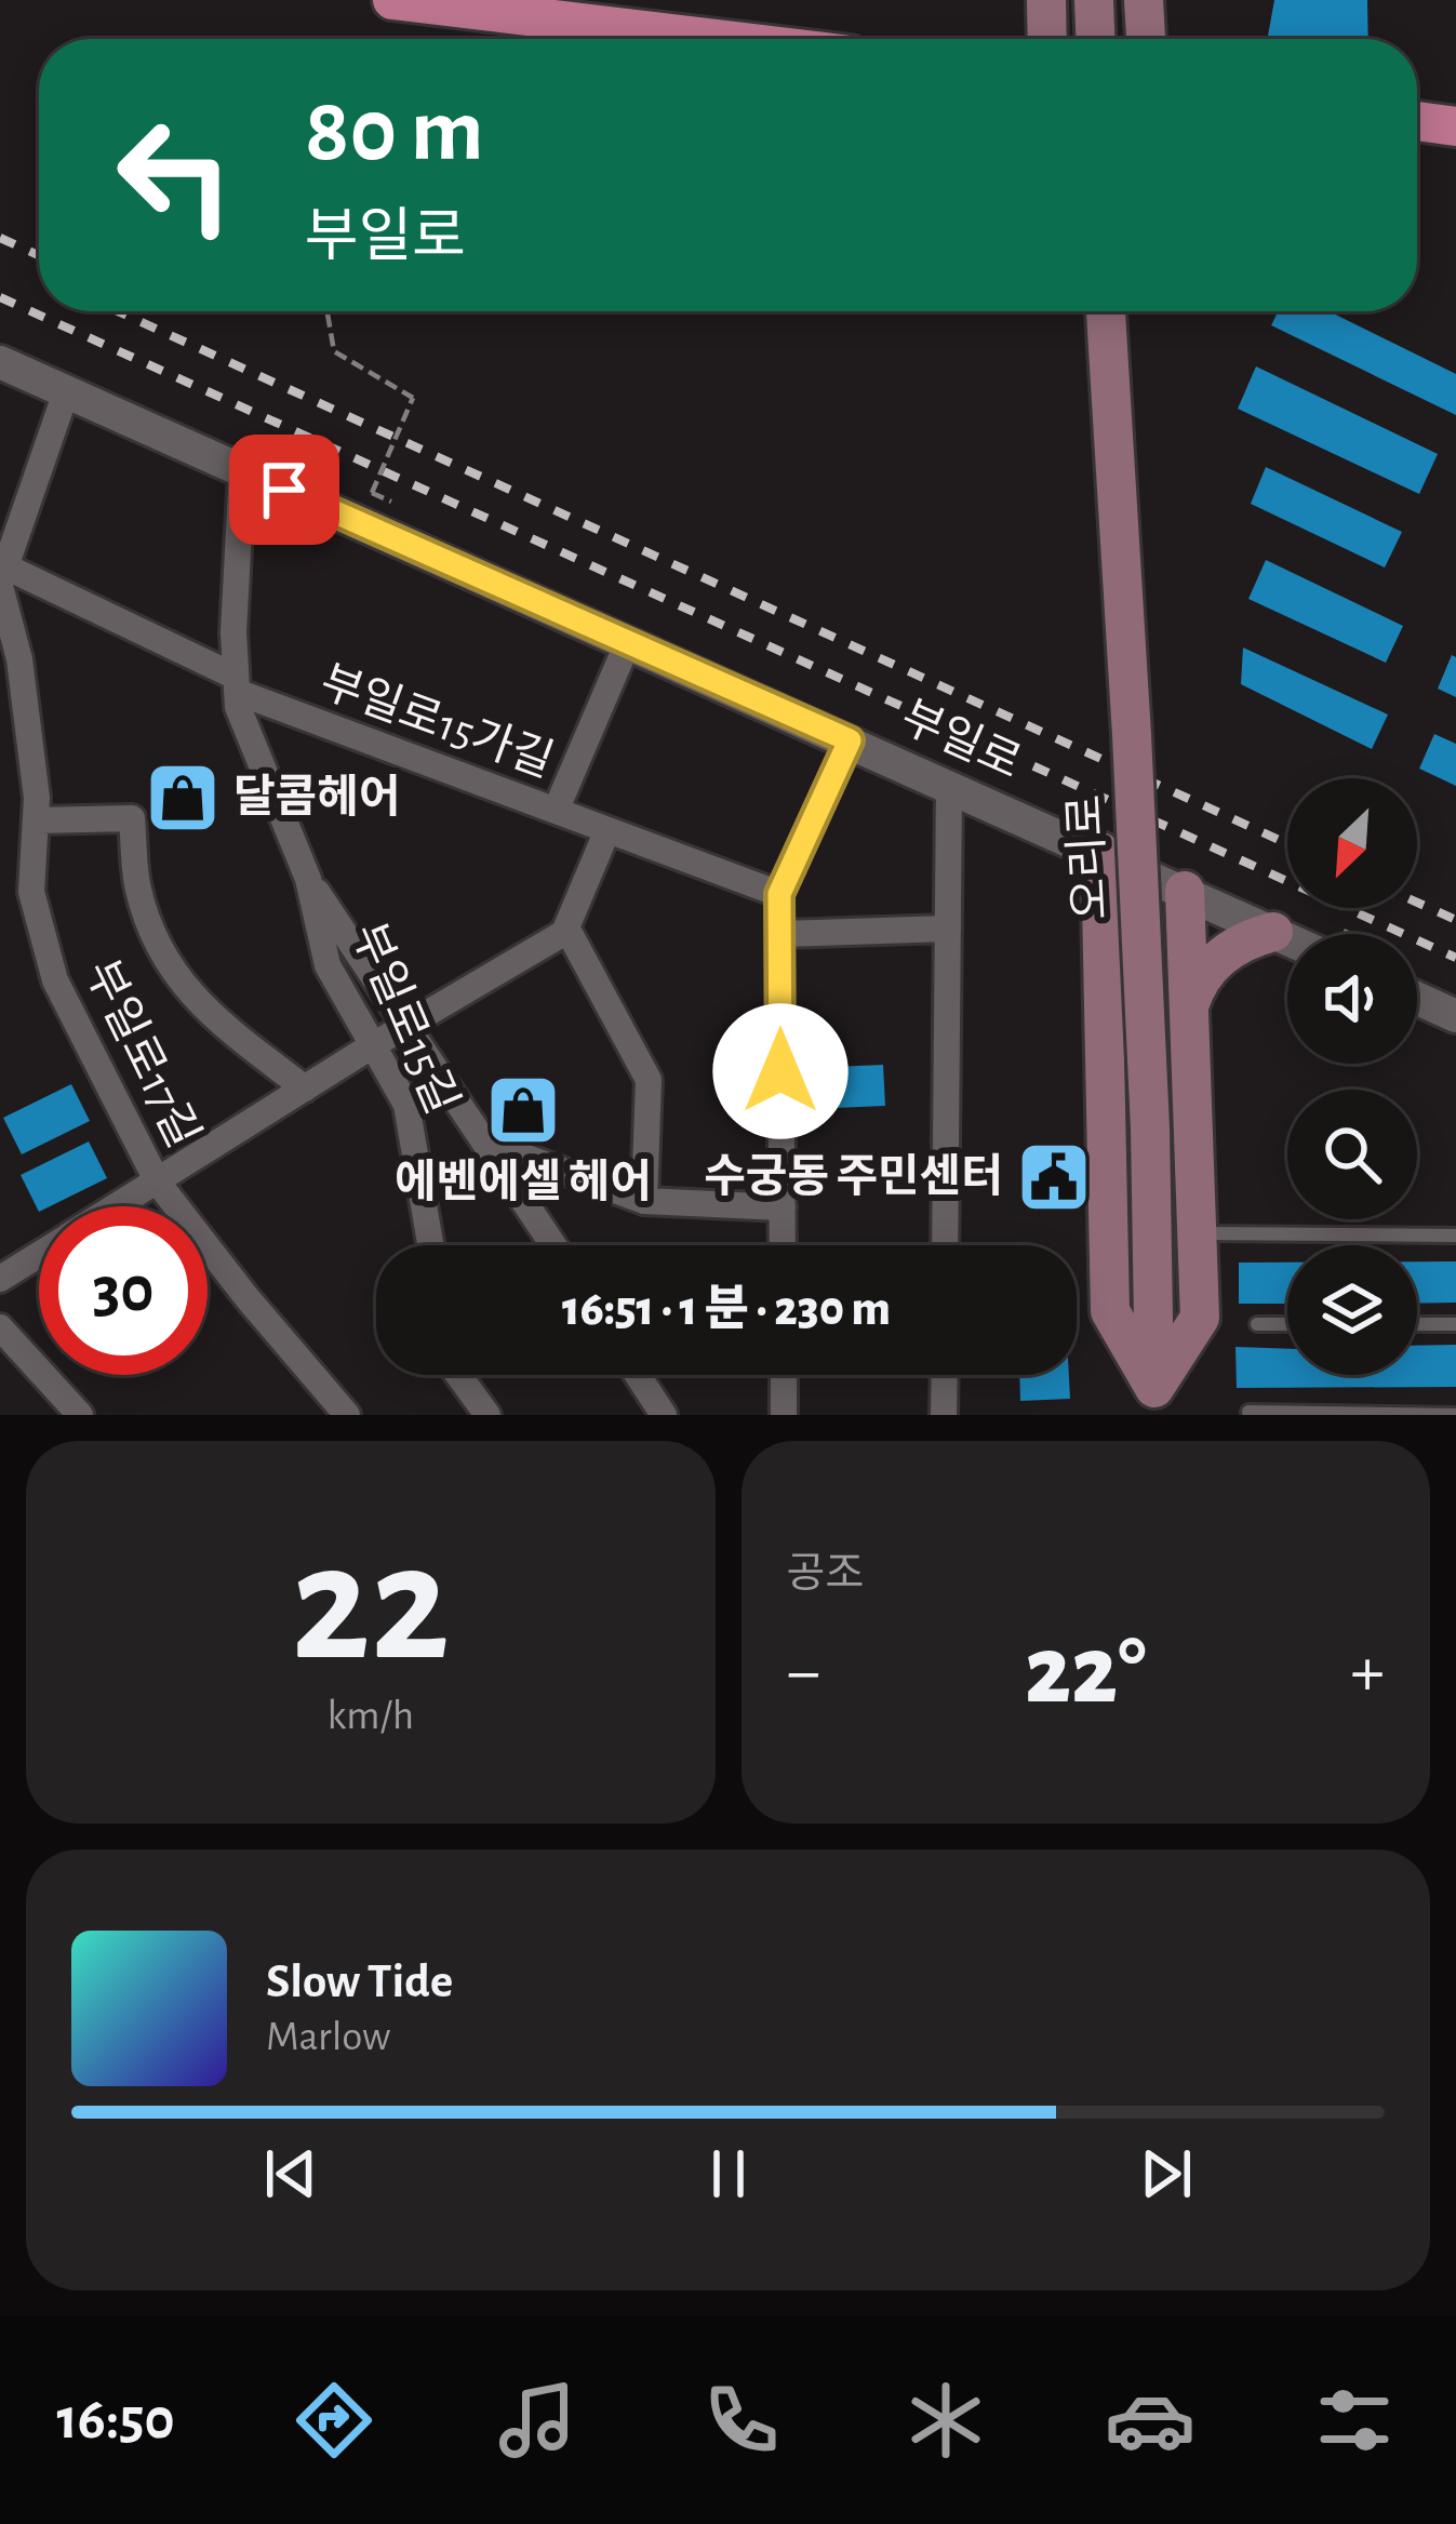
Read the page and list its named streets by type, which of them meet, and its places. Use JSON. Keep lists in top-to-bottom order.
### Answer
{
  "streets": {
    "main road": ["오리로"],
    "street": [
      "부일로15가길",
      "부일로",
      "부일로15길",
      "부일로17길"
    ]
  },
  "crossings": [
    ["부일로15가길", "부일로15길"],
    ["부일로", "부일로15길"]
  ],
  "places": {
    "shop": ["달콤헤어", "에벤에셀 헤어"],
    "public building": ["수궁동 주민센터"]
  },
  "north": "bottom left",
  "page": {
    "turn": ["80 m", "부일로"],
    "limit": "30",
    "trip": "16:51 · 1 분 · 230 m",
    "tile": [
      ["22", "km/h"],
      "공조"
    ],
    "heat": ["−", "22°", "+"],
    "song": ["Slow Tide", "Marlow"],
    "tabs": "16:50"
  }
}
